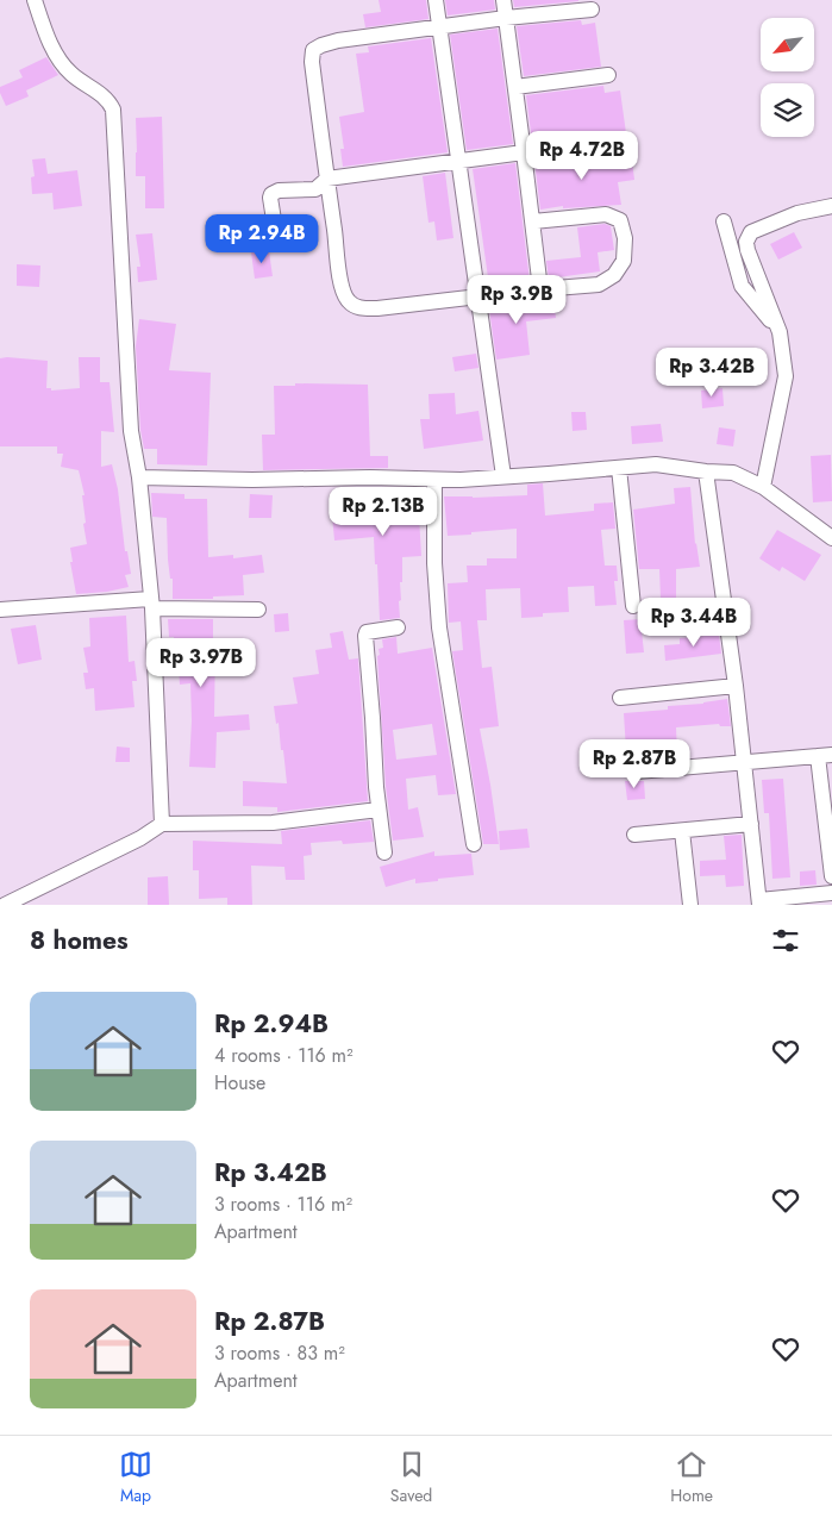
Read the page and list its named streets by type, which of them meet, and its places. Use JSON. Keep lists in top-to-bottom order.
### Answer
{
  "north": "bottom left",
  "page": {
    "price": [
      "Rp 4.72B",
      "Rp 2.94B",
      "Rp 3.9B",
      "Rp 3.42B",
      "Rp 2.13B",
      "Rp 3.44B",
      "Rp 3.97B",
      "Rp 2.87B"
    ],
    "heading": "8 homes",
    "list": [
      {
        "name": "Rp 2.94B",
        "note": "4 rooms · 116 m² · House"
      },
      {
        "name": "Rp 3.42B",
        "note": "3 rooms · 116 m² · Apartment"
      },
      {
        "name": "Rp 2.87B",
        "note": "3 rooms · 83 m² · Apartment"
      }
    ],
    "tabs": ["Map", "Saved", "Home"]
  }
}
